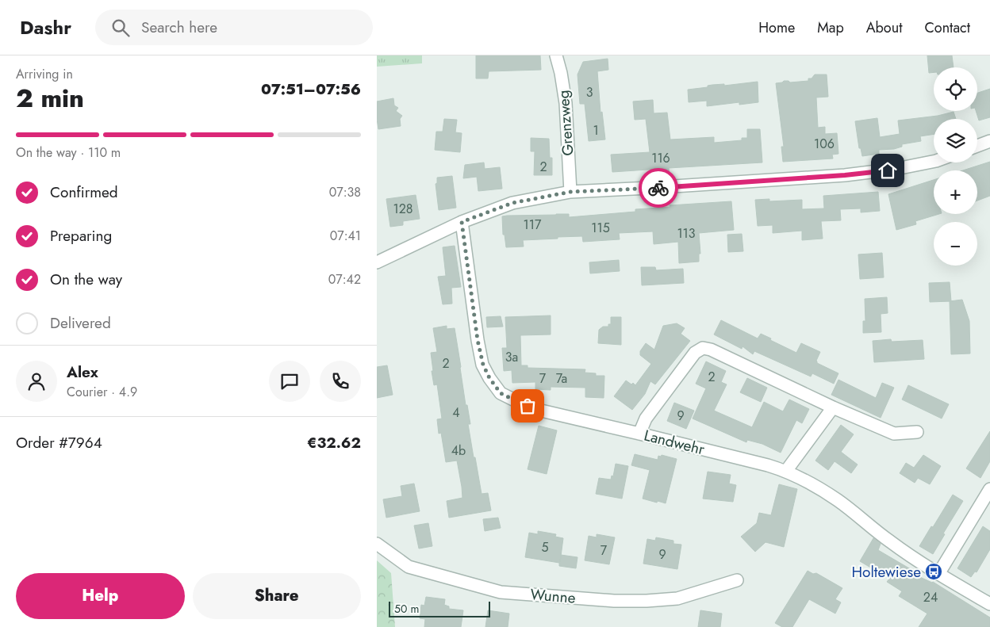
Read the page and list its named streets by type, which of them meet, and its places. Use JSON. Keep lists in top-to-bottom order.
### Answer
{
  "streets": {
    "street": ["Grenzweg", "Landwehr", "Wunne"]
  },
  "places": {
    "bus stop": ["Holtewiese"]
  },
  "house_numbers": [
    "3",
    "1",
    "106",
    "116",
    "2",
    "128",
    "117",
    "115",
    "113",
    "3a",
    "2",
    "2",
    "7",
    "7a",
    "4",
    "9",
    "4b",
    "5",
    "7",
    "9",
    "24"
  ],
  "scale_bar": "50 m",
  "page": {
    "header": "Dashr",
    "search": "Search here",
    "nav": [
      "Home",
      "Map",
      "About",
      "Contact"
    ],
    "heading": ["2 min", "Arriving in", "07:51–07:56"],
    "panel": [
      "Alex",
      "Courier · 4.9",
      "Order #7964",
      "€32.62"
    ],
    "map_buttons": ["+", "−"],
    "bar": "On the way · 110 m",
    "list": [
      ["Confirmed", "07:38"],
      ["Preparing", "07:41"],
      ["On the way", "07:42"],
      "Delivered"
    ],
    "buttons": ["Help", "Share"],
    "scale": "50 m"
  }
}
